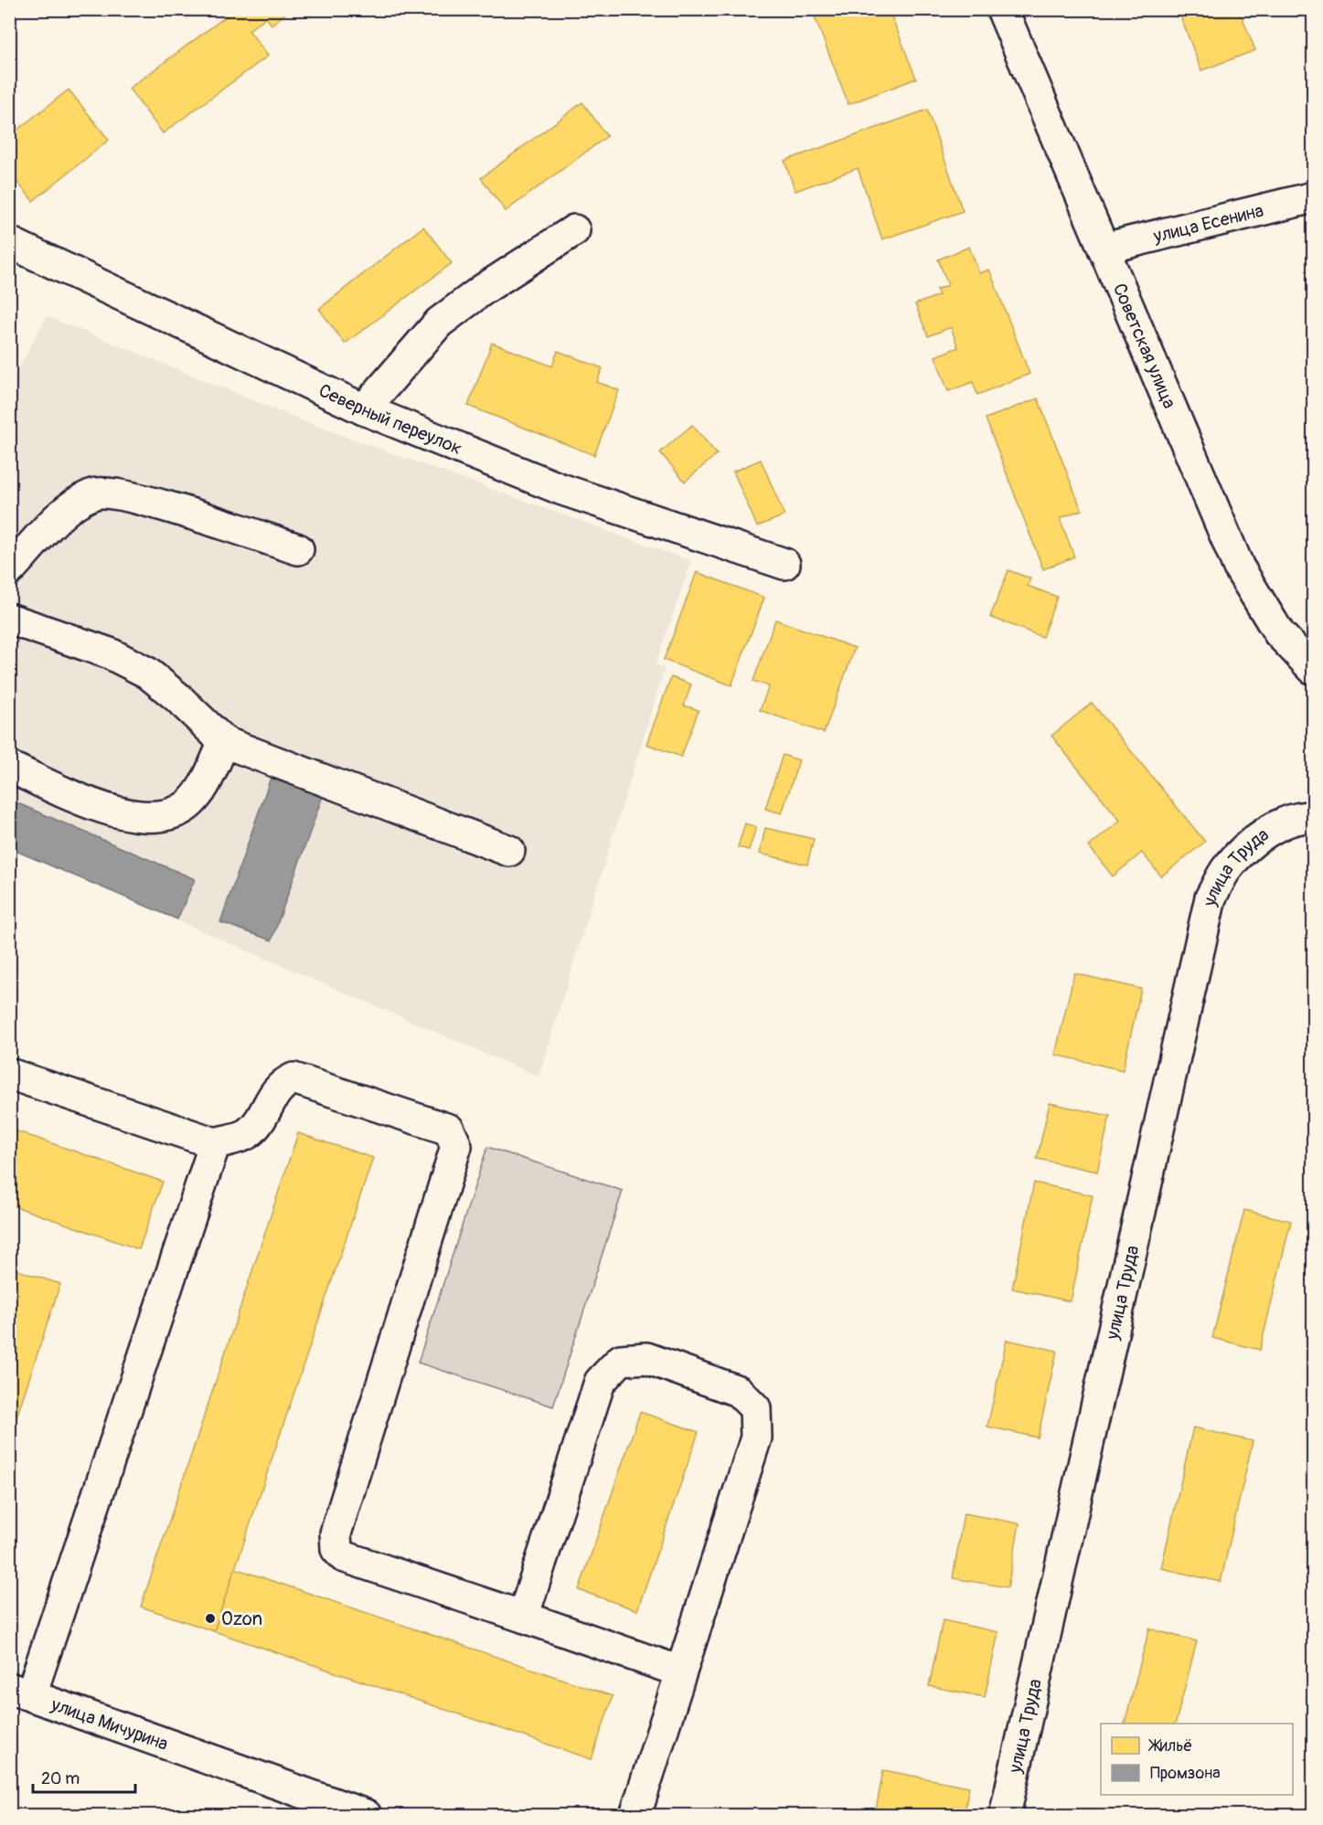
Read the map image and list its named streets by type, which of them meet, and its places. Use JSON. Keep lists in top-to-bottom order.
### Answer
{
  "streets": {
    "street": [
      "улица Есенина",
      "Советская улица",
      "Северный переулок",
      "улица Труда",
      "улица Мичурина"
    ]
  },
  "crossings": [
    ["улица Есенина", "Советская улица"]
  ],
  "places": ["Ozon"],
  "legend": ["Жильё", "Промзона"],
  "scale_bar": "20 m"
}
